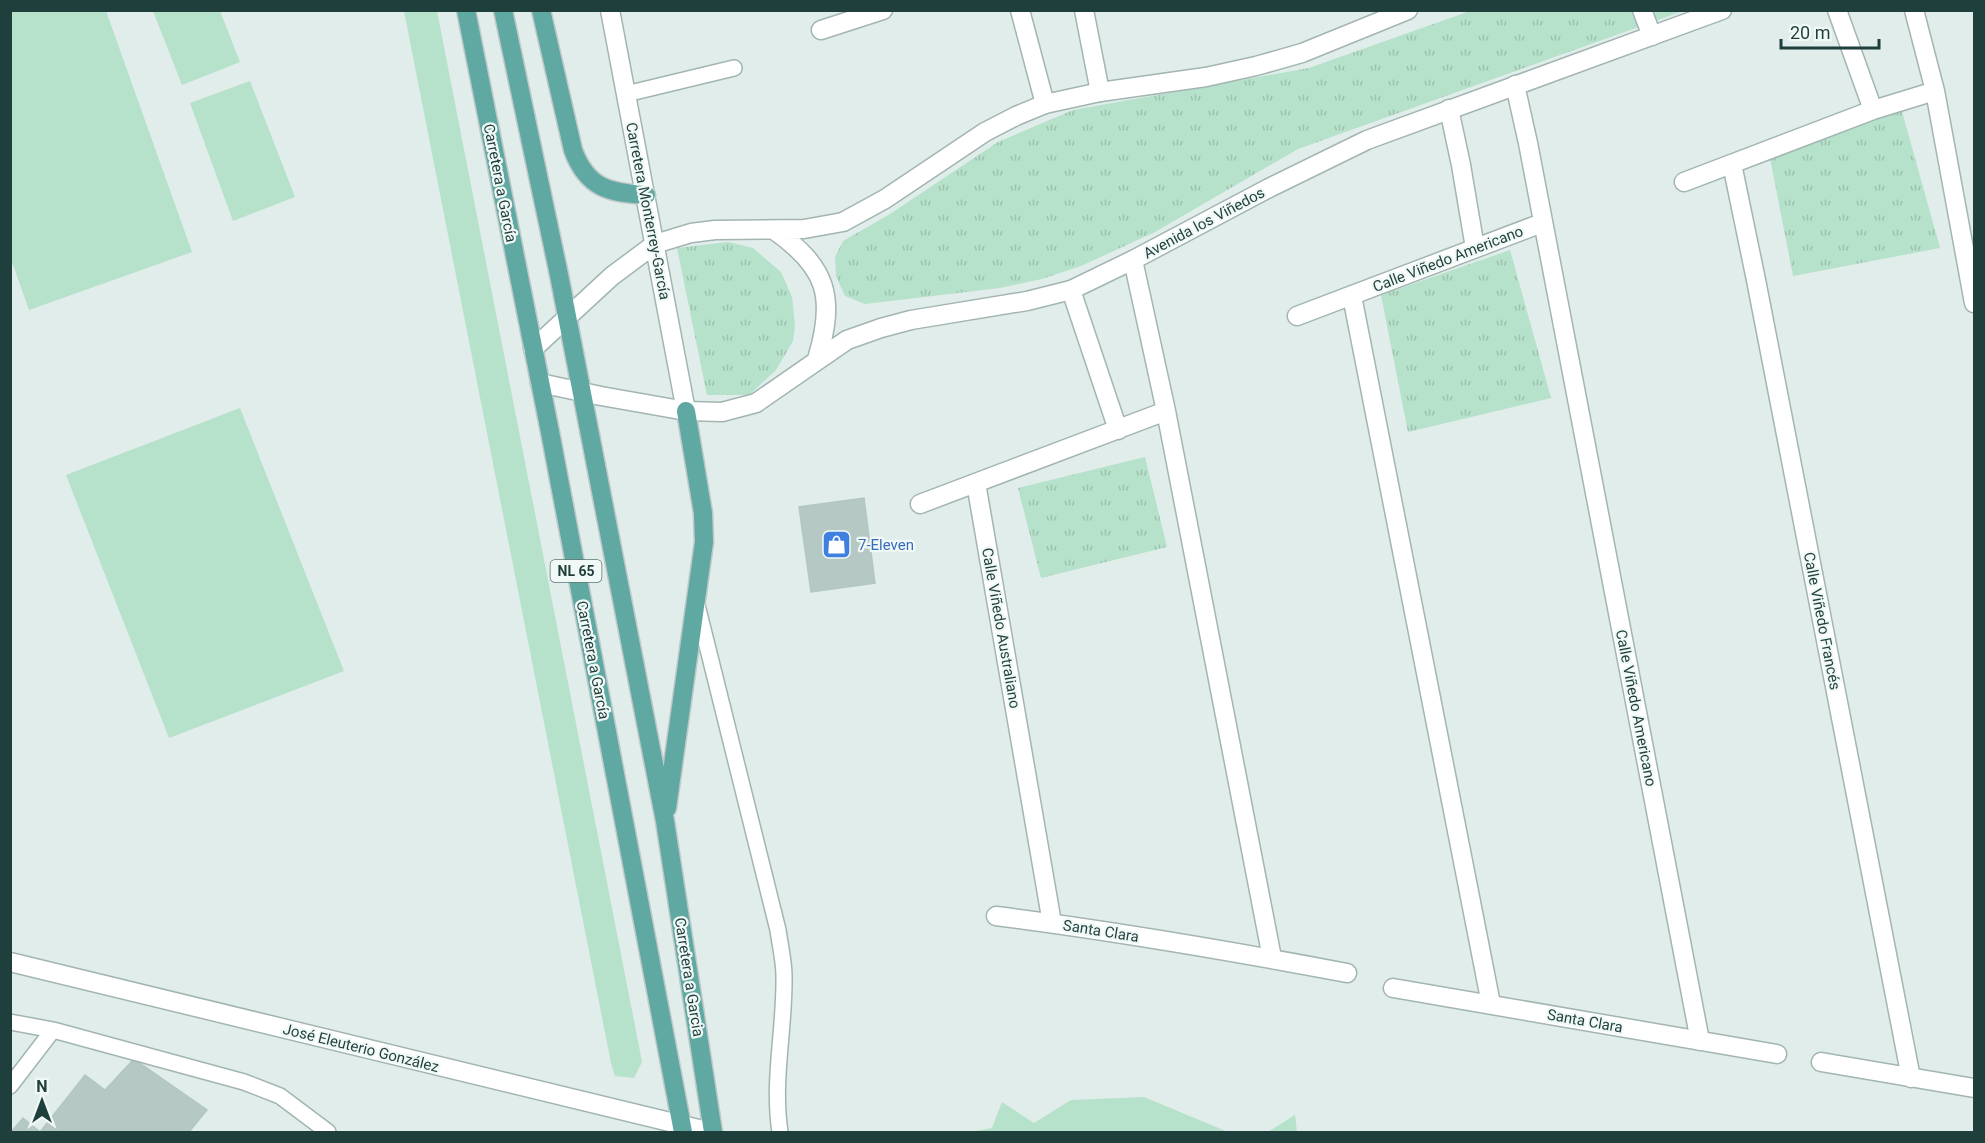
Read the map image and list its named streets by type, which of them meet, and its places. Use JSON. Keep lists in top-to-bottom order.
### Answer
{
  "streets": {
    "main road": ["Carretera a García", "NL 65", "Carretera a Garcia"],
    "street": [
      "Carretera Monterrey-García",
      "Avenida los Viñedos",
      "Calle Viñedo Americano",
      "Calle Viñedo Francés",
      "Calle Viñedo Australiano",
      "Santa Clara",
      "José Eleuterio González"
    ]
  },
  "crossings": [
    ["Carretera a García", "Avenida los Viñedos"],
    ["Carretera a García", "José Eleuterio González"],
    ["Carretera Monterrey-García", "Avenida los Viñedos"],
    ["Avenida los Viñedos", "NL 65"],
    ["Calle Viñedo Americano", "Santa Clara"],
    ["NL 65", "Carretera a Garcia"],
    ["Calle Viñedo Australiano", "Santa Clara"],
    ["Carretera a Garcia", "José Eleuterio González"]
  ],
  "places": {
    "shop": ["7-Eleven"]
  },
  "scale_bar": "20 m",
  "north": "top"
}
